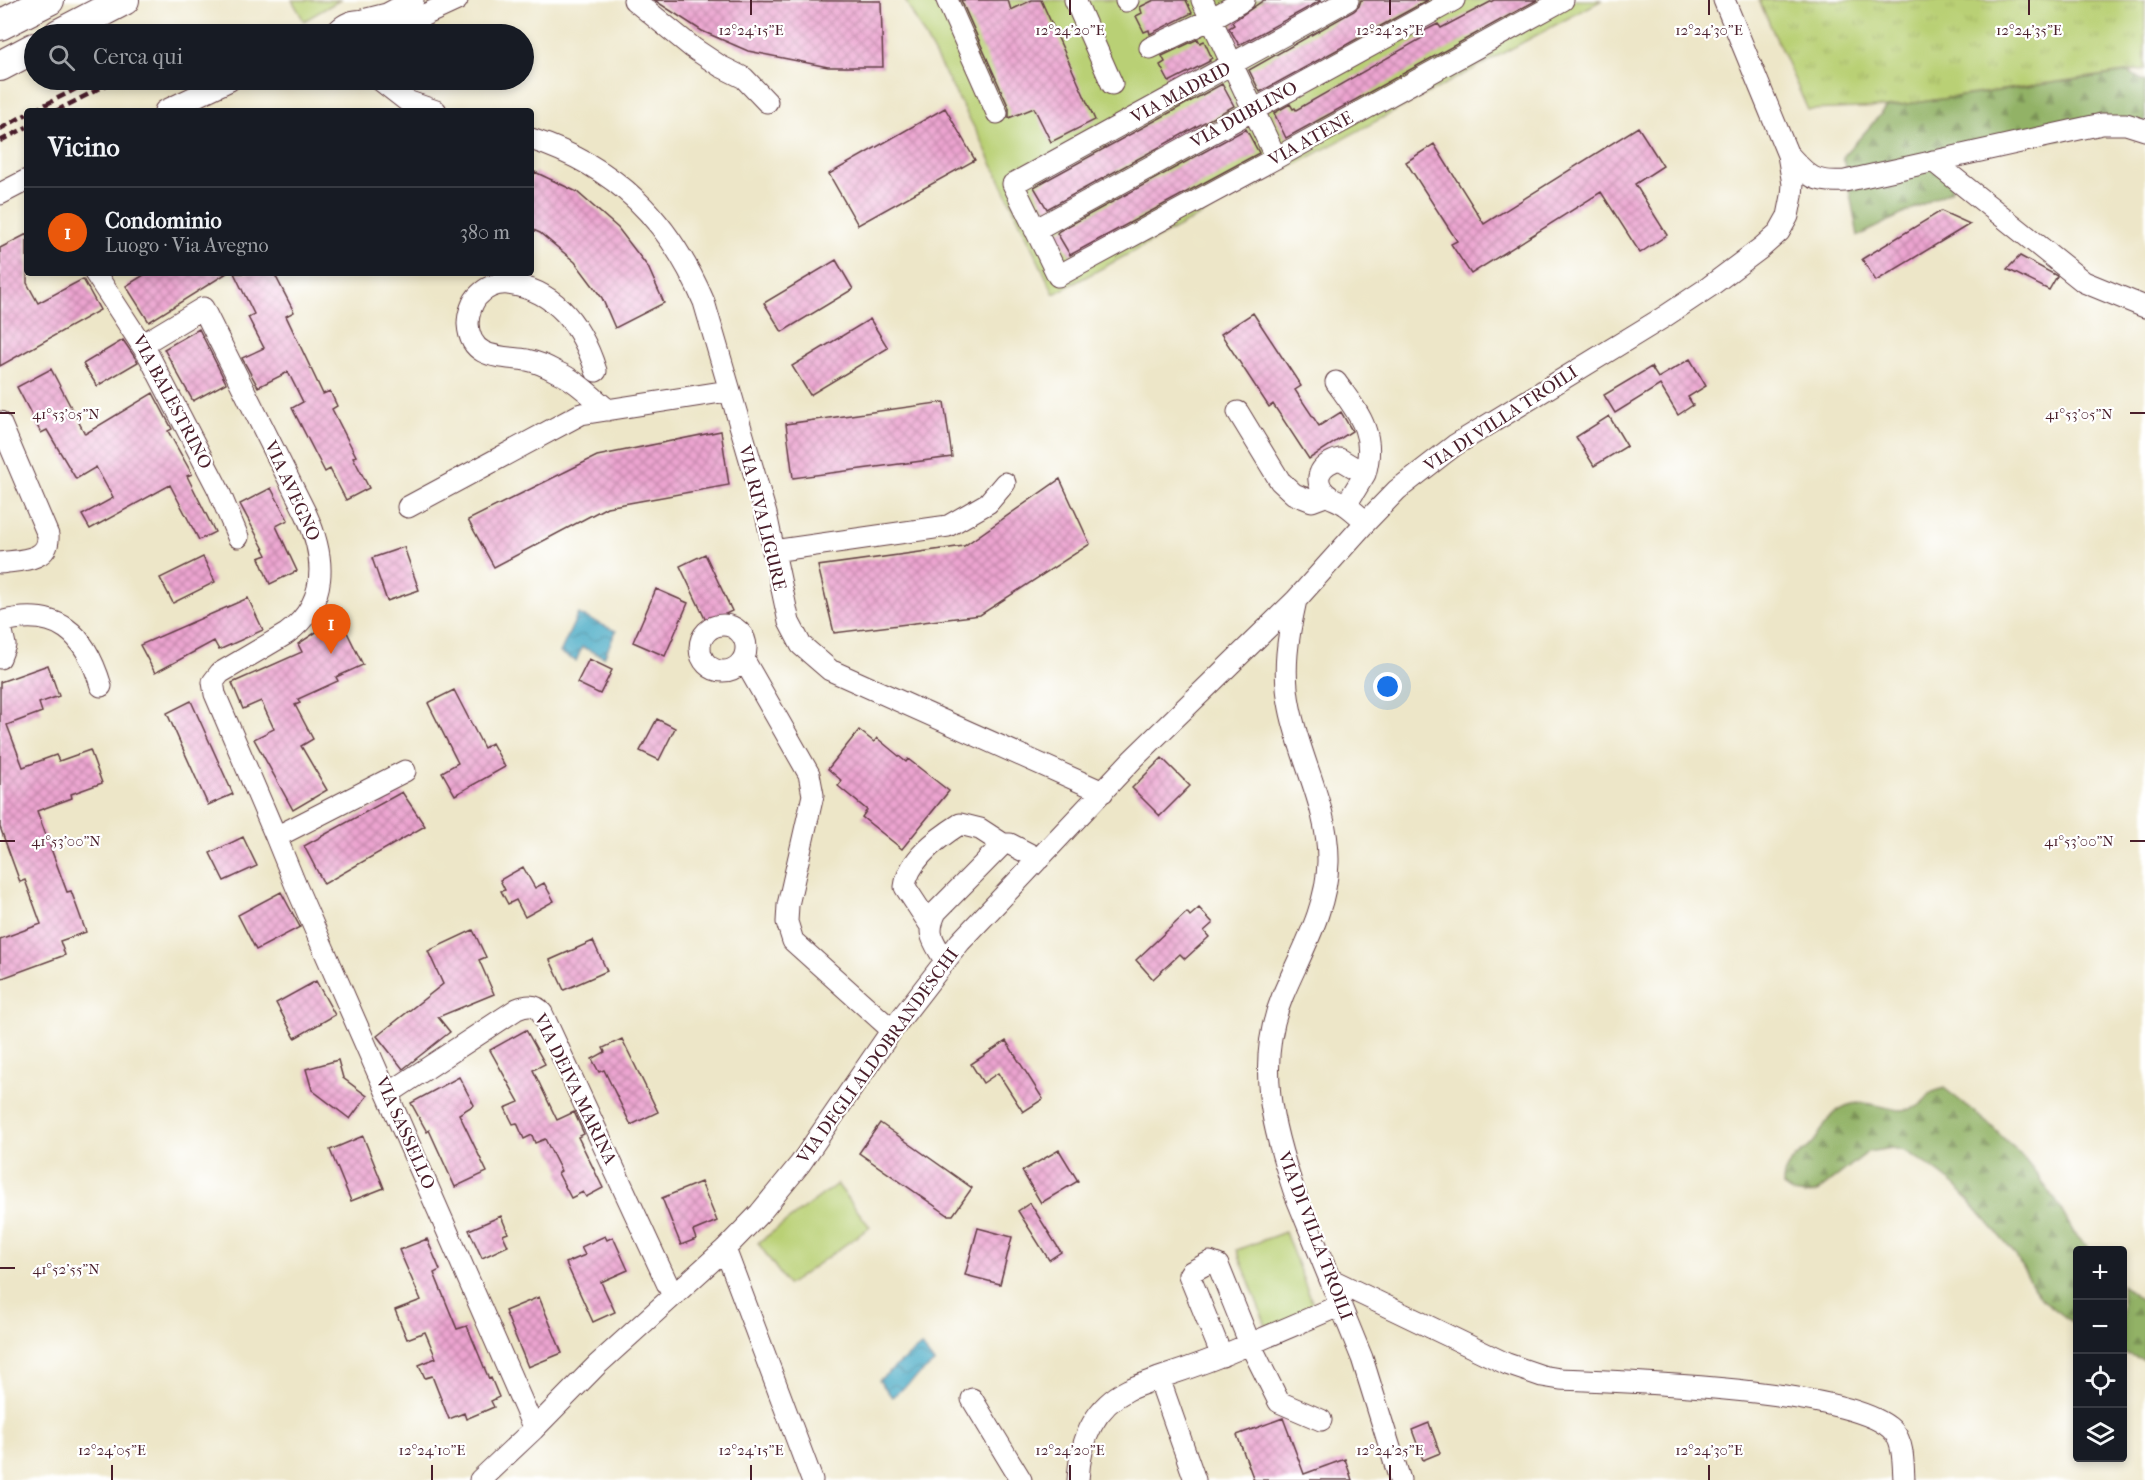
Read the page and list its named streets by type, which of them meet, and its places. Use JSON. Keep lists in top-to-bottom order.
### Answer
{
  "streets": {
    "street": [
      "VIA MADRID",
      "VIA DUBLINO",
      "VIA ATENE",
      "VIA BALESTRINO",
      "VIA DI VILLA TROILI",
      "VIA AVEGNO",
      "VIA RIVA LIGURE",
      "VIA DEGLI ALDOBRANDESCHI",
      "VIA DEIVA MARINA",
      "VIA SASSELLO"
    ]
  },
  "crossings": [
    ["VIA MADRID", "VIA DUBLINO"],
    ["VIA MADRID", "VIA ATENE"],
    ["VIA DUBLINO", "VIA ATENE"],
    ["VIA BALESTRINO", "VIA AVEGNO"],
    ["VIA DI VILLA TROILI", "VIA DEGLI ALDOBRANDESCHI"],
    ["VIA AVEGNO", "VIA SASSELLO"],
    ["VIA RIVA LIGURE", "VIA DEGLI ALDOBRANDESCHI"],
    ["VIA DEGLI ALDOBRANDESCHI", "VIA DEIVA MARINA"],
    ["VIA DEGLI ALDOBRANDESCHI", "VIA SASSELLO"],
    ["VIA DEIVA MARINA", "VIA SASSELLO"]
  ],
  "page": {
    "search": "Cerca qui",
    "heading": "Vicino",
    "list": [
      {
        "mark": "1",
        "name": "Condominio",
        "note": "Luogo · Via Avegno",
        "value": "380 m"
      }
    ],
    "pins": "1",
    "map_buttons": ["+", "−"]
  },
  "coordinates": [
    "12°24'15\"E",
    "12°24'20\"E",
    "12°24'25\"E",
    "12°24'30\"E",
    "12°24'35\"E",
    "41°53'05\"N",
    "41°53'00\"N",
    "41°52'55\"N",
    "12°24'05\"E",
    "12°24'10\"E"
  ]
}
